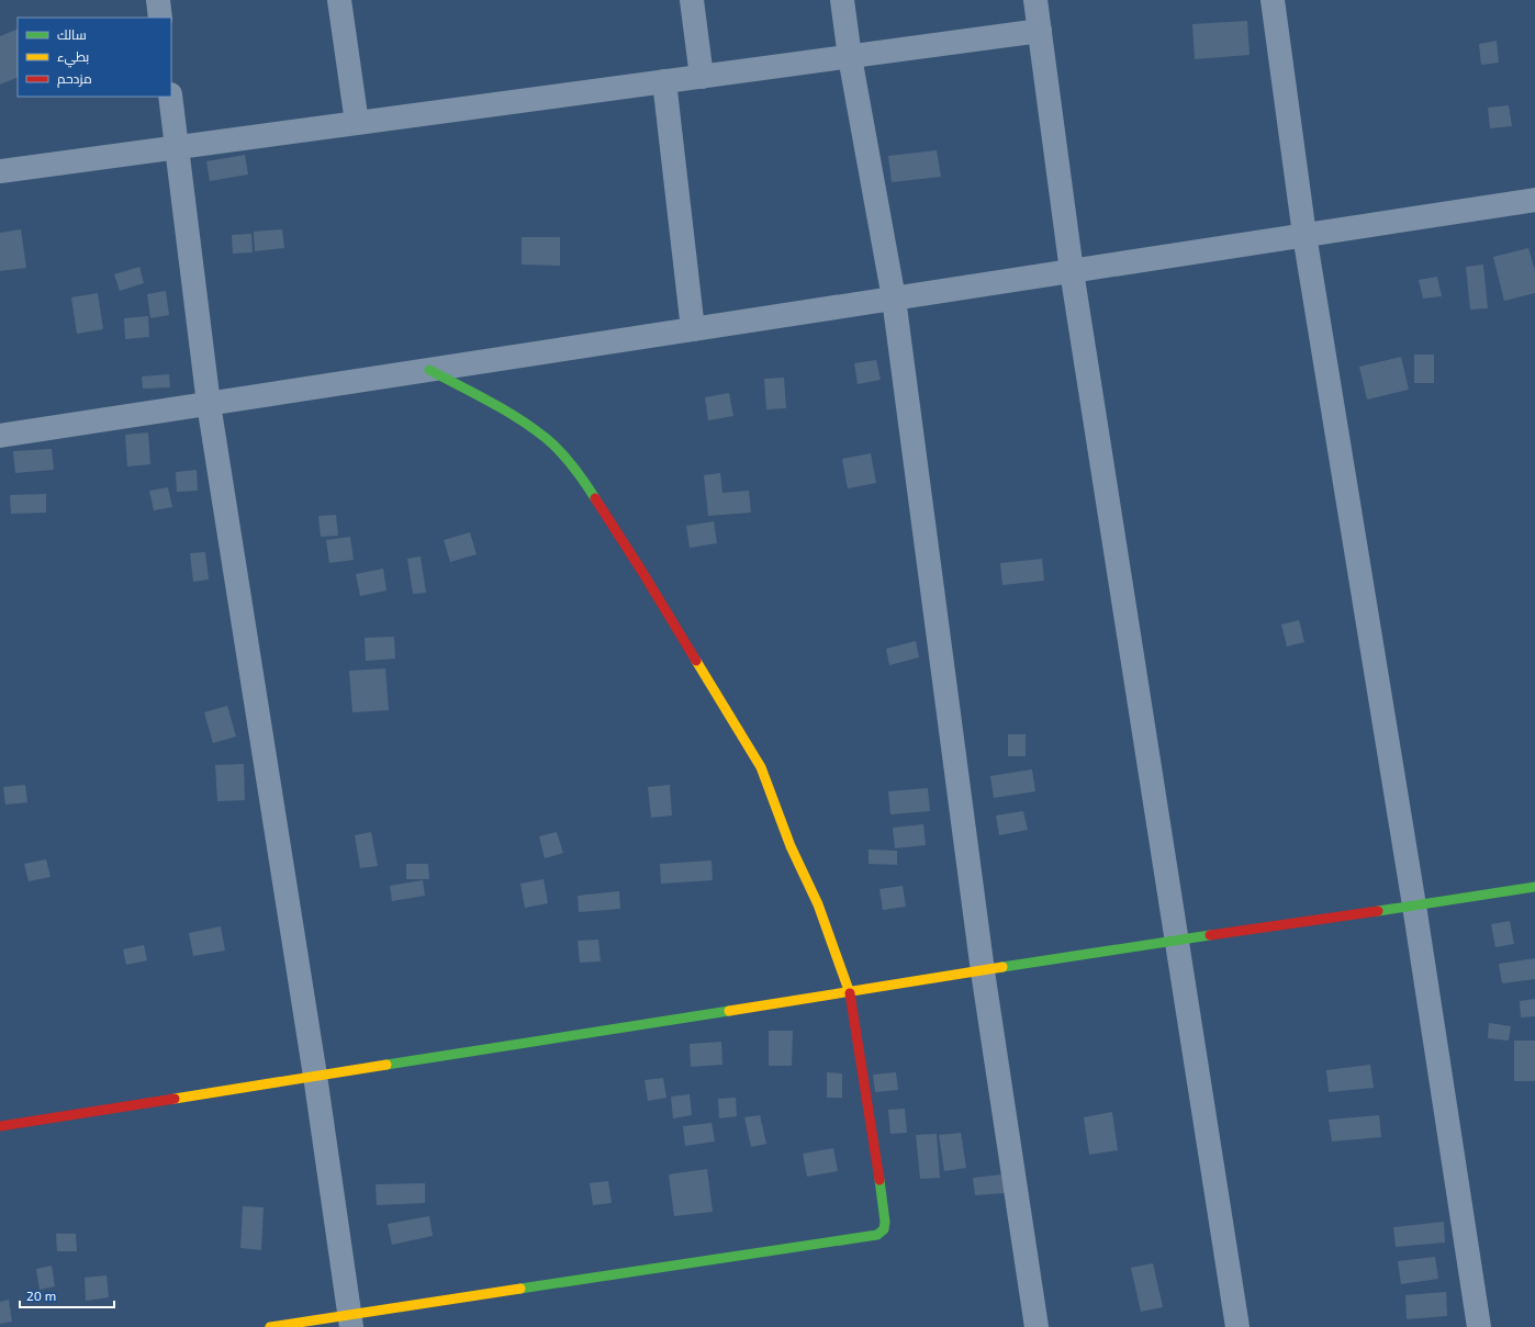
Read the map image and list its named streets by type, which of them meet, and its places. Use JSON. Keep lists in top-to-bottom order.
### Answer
{
  "legend": ["سالك", "بطيء", "مزدحم"],
  "scale_bar": "20 m"
}
